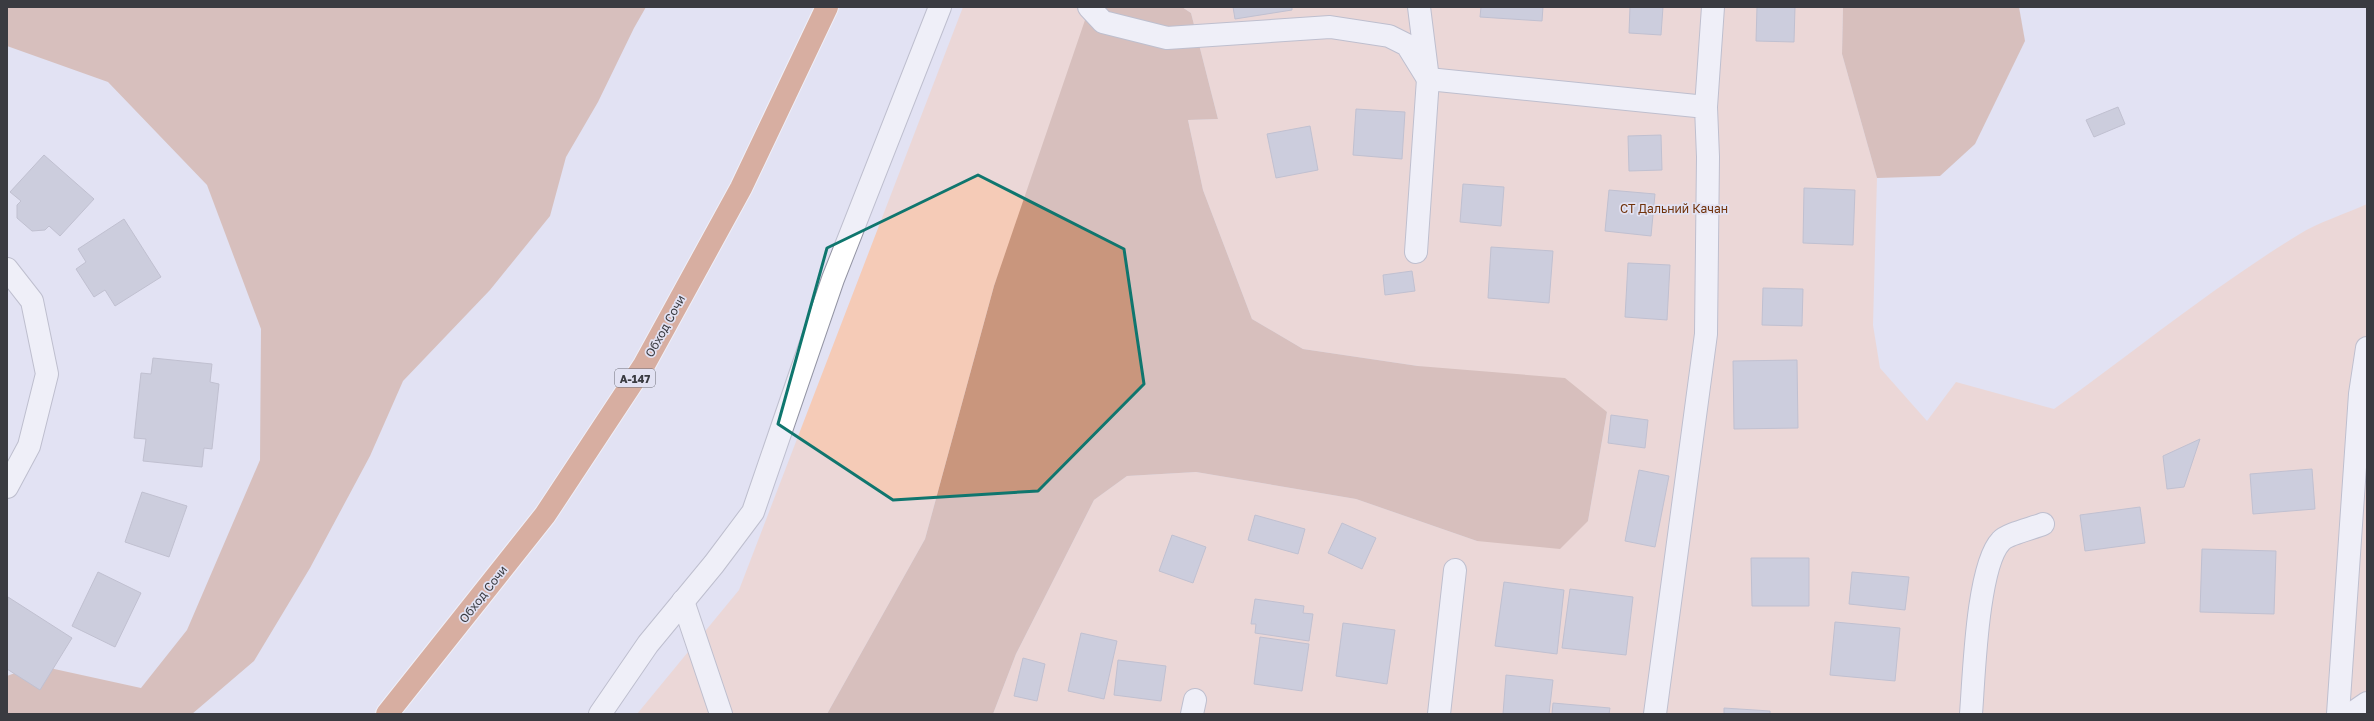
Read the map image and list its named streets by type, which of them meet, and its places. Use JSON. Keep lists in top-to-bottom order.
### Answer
{
  "streets": {
    "highway": ["Обход Сочи", "А-147"]
  },
  "parks": ["СТ Дальний Качан"]
}
